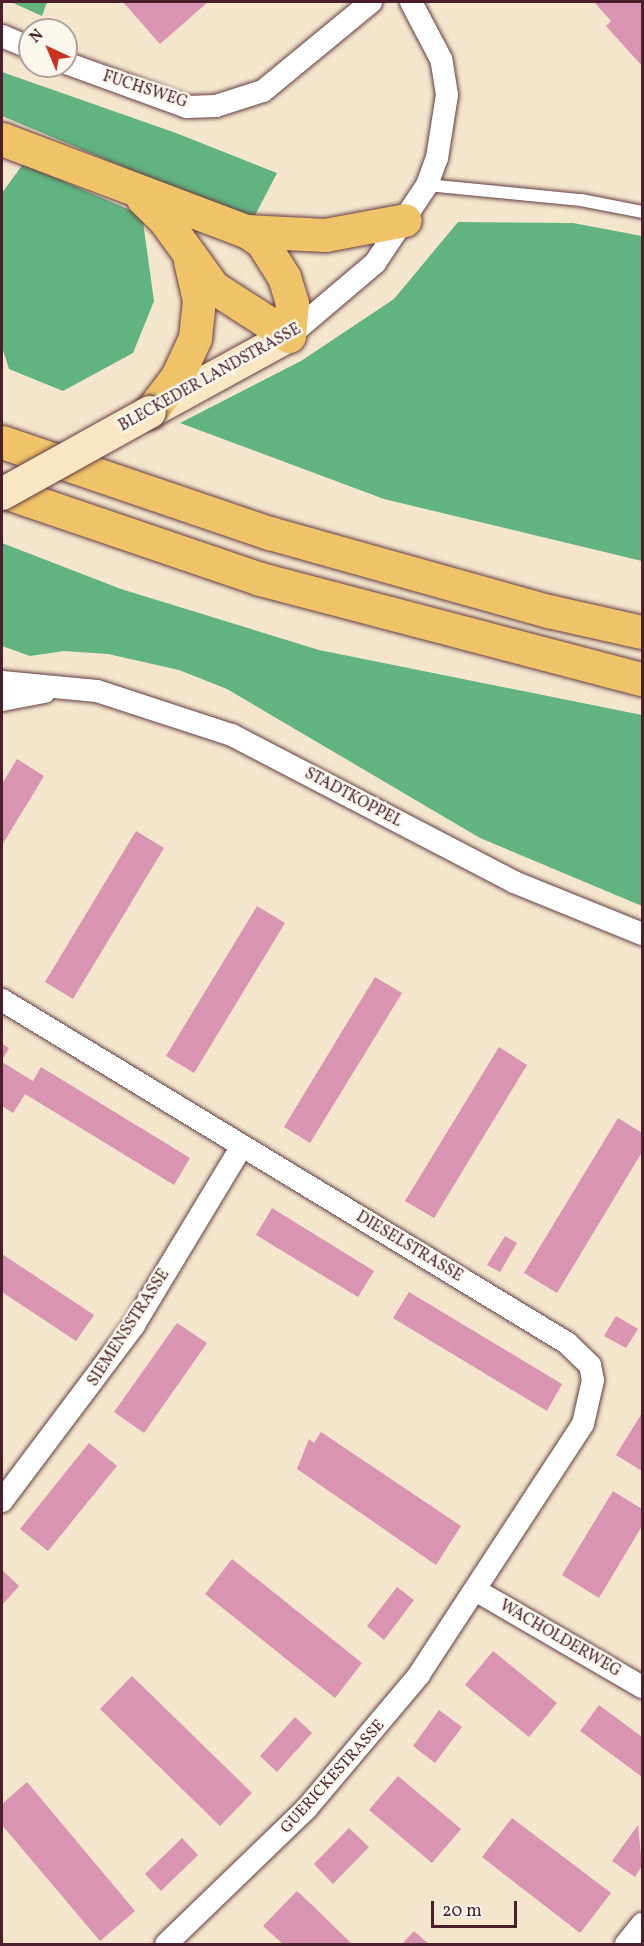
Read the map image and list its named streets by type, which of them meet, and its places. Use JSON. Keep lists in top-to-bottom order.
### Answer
{
  "streets": {
    "street": [
      "FUCHSWEG",
      "BLECKEDER LANDSTRASSE",
      "STADTKOPPEL",
      "DIESELSTRASSE",
      "SIEMENSSTRASSE",
      "WACHOLDERWEG",
      "GUERICKESTRASSE"
    ]
  },
  "crossings": [
    ["DIESELSTRASSE", "SIEMENSSTRASSE"],
    ["DIESELSTRASSE", "WACHOLDERWEG"],
    ["DIESELSTRASSE", "GUERICKESTRASSE"],
    ["WACHOLDERWEG", "GUERICKESTRASSE"]
  ],
  "scale_bar": "20 m",
  "north": "top left"
}
